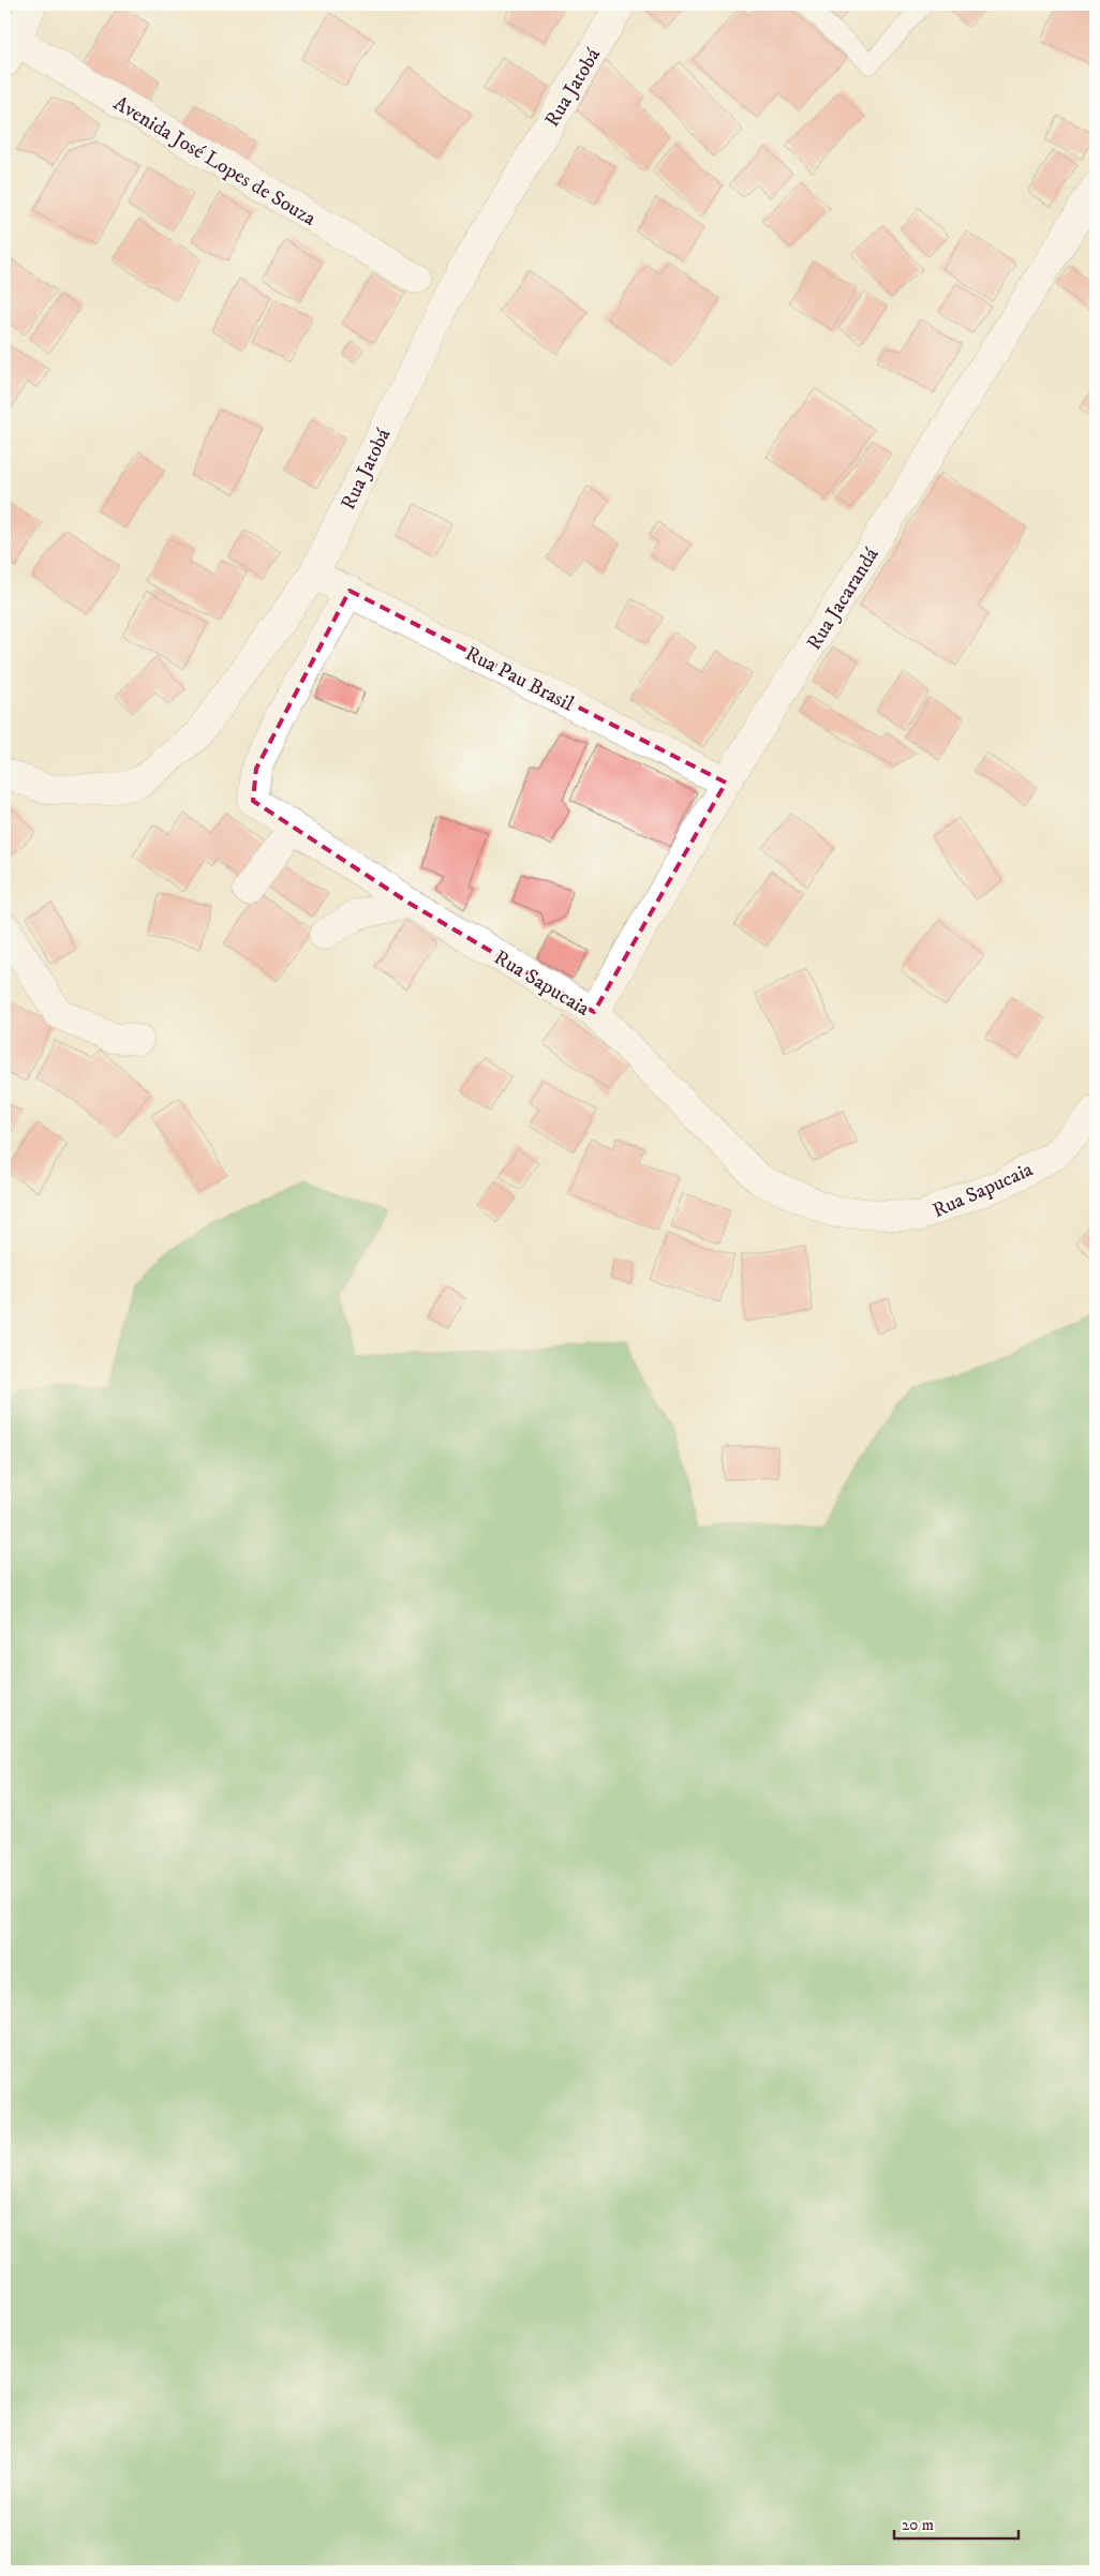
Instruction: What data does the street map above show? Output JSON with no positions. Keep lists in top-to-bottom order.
{
  "streets": {
    "street": [
      "Rua Jatobá",
      "Avenida José Lopes de Souza",
      "Rua Jacarandá",
      "Rua Pau Brasil",
      "Rua Sapucaia"
    ]
  },
  "crossings": [
    ["Rua Jatobá", "Rua Pau Brasil"],
    ["Rua Jacarandá", "Rua Pau Brasil"],
    ["Rua Jacarandá", "Rua Sapucaia"],
    ["Rua Pau Brasil", "Rua Sapucaia"]
  ],
  "scale_bar": "20 m"
}
